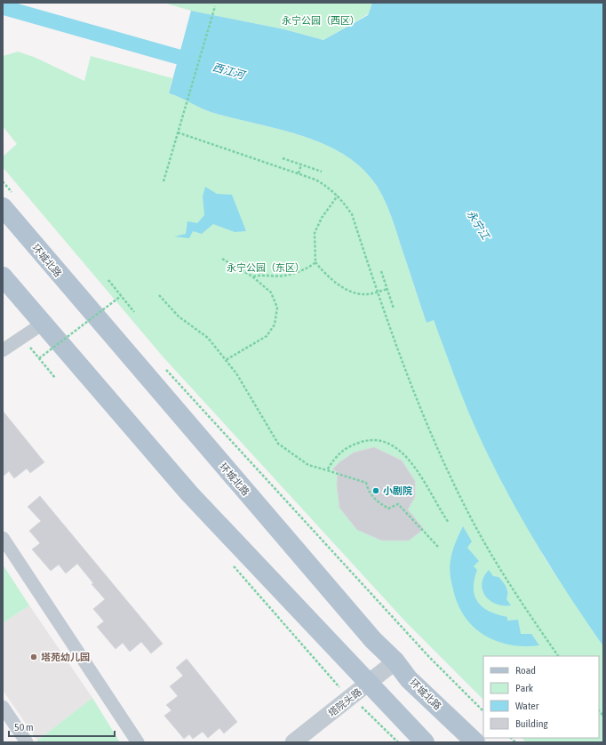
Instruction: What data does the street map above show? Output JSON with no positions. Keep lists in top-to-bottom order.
{
  "streets": {
    "main road": ["环城北路"],
    "street": ["塔院头路"]
  },
  "crossings": [
    ["环城北路", "塔院头路"]
  ],
  "water": ["西江河", "永宁江"],
  "parks": ["永宁公园（西区）", "永宁公园（东区）"],
  "places": ["小剧院", "塔苑幼儿园"],
  "legend": [
    "Road",
    "Park",
    "Water",
    "Building"
  ],
  "scale_bar": "50 m"
}
